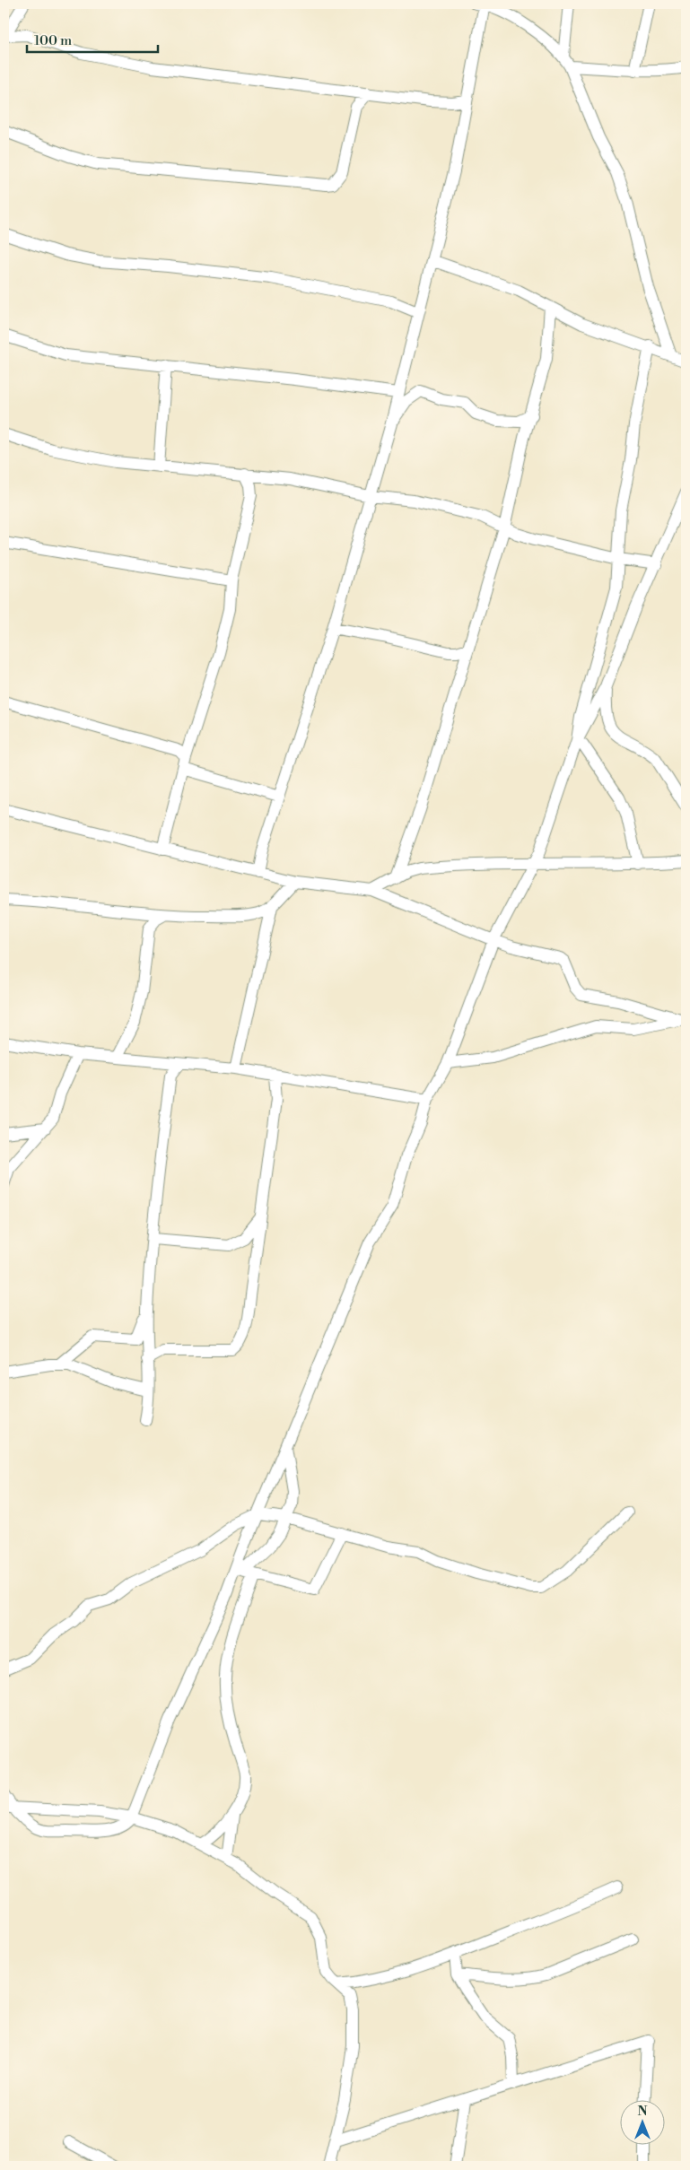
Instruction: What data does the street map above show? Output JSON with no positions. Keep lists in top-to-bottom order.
{
  "scale_bar": "100 m",
  "north": "top"
}
